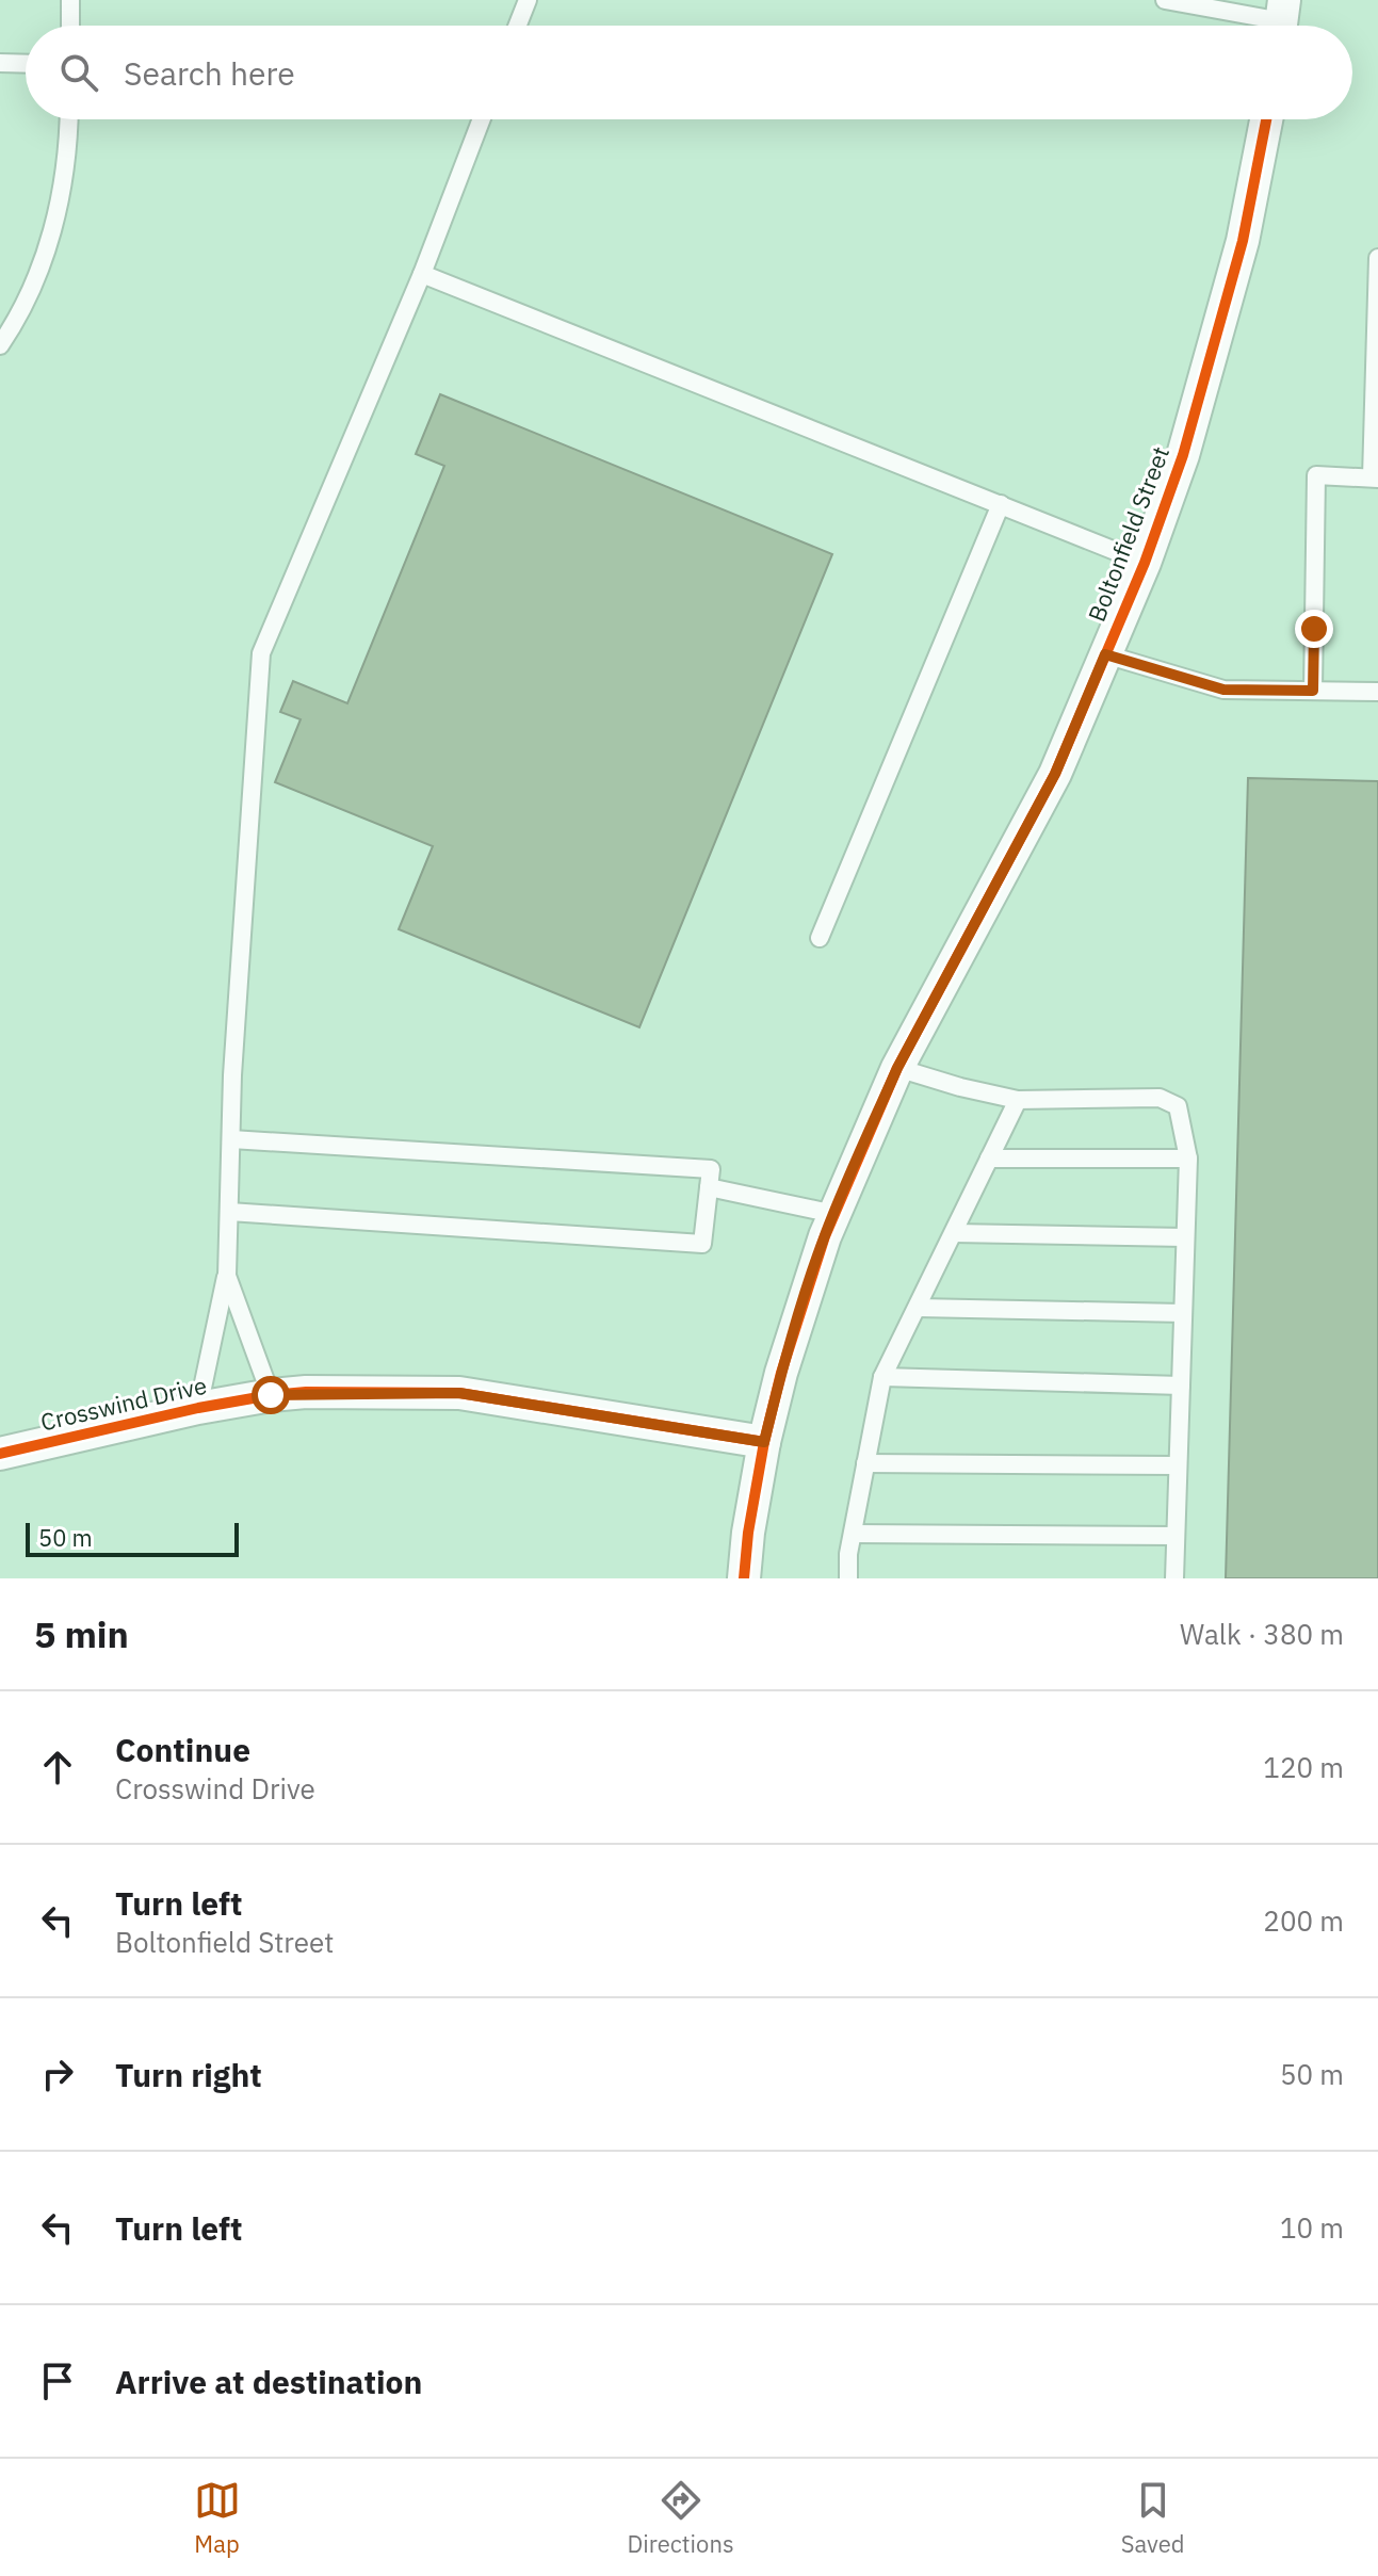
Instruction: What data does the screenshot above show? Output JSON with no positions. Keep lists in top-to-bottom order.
{
  "streets": {
    "street": ["Boltonfield Street", "Crosswind Drive"]
  },
  "crossings": [
    ["Boltonfield Street", "Crosswind Drive"]
  ],
  "scale_bar": "50 m",
  "page": {
    "search": "Search here",
    "scale": "50 m",
    "heading": ["5 min", "Walk · 380 m"],
    "list": [
      ["Continue", "Crosswind Drive", "120 m"],
      ["Turn left", "Boltonfield Street", "200 m"],
      ["Turn right", "50 m"],
      ["Turn left", "10 m"],
      "Arrive at destination"
    ],
    "nav": ["Map", "Directions", "Saved"]
  }
}
